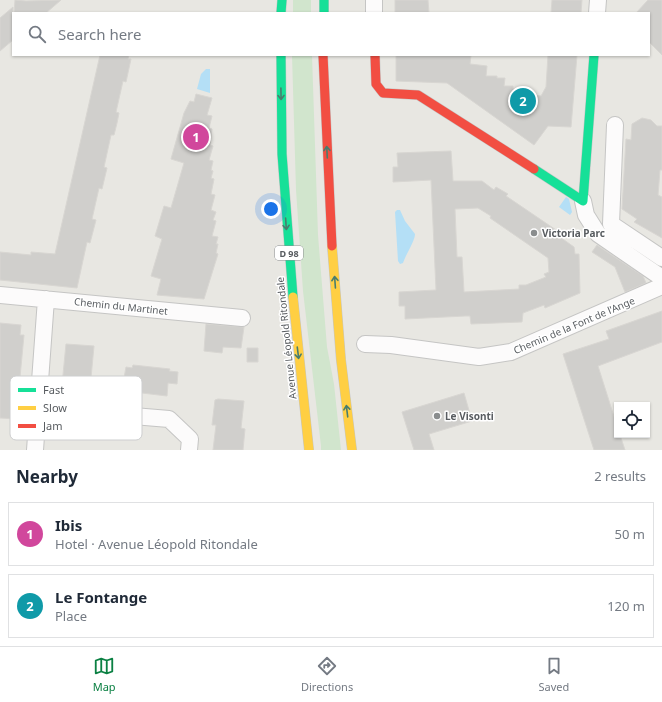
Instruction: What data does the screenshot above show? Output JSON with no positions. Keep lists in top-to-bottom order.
{
  "streets": {
    "main road": ["D 98", "Avenue Léopold Ritondale"],
    "street": ["Chemin du Martinet", "Chemin de la Font de l'Ange"]
  },
  "places": ["Victoria Parc", "Le Visonti"],
  "legend": ["Fast", "Slow", "Jam"],
  "page": {
    "search": "Search here",
    "pins": ["2", "1"],
    "heading": ["Nearby", "2 results"],
    "list": [
      {
        "mark": "1",
        "name": "Ibis",
        "note": "Hotel · Avenue Léopold Ritondale",
        "value": "50 m"
      },
      {
        "mark": "2",
        "name": "Le Fontange",
        "note": "Place",
        "value": "120 m"
      }
    ],
    "nav": ["Map", "Directions", "Saved"]
  }
}
